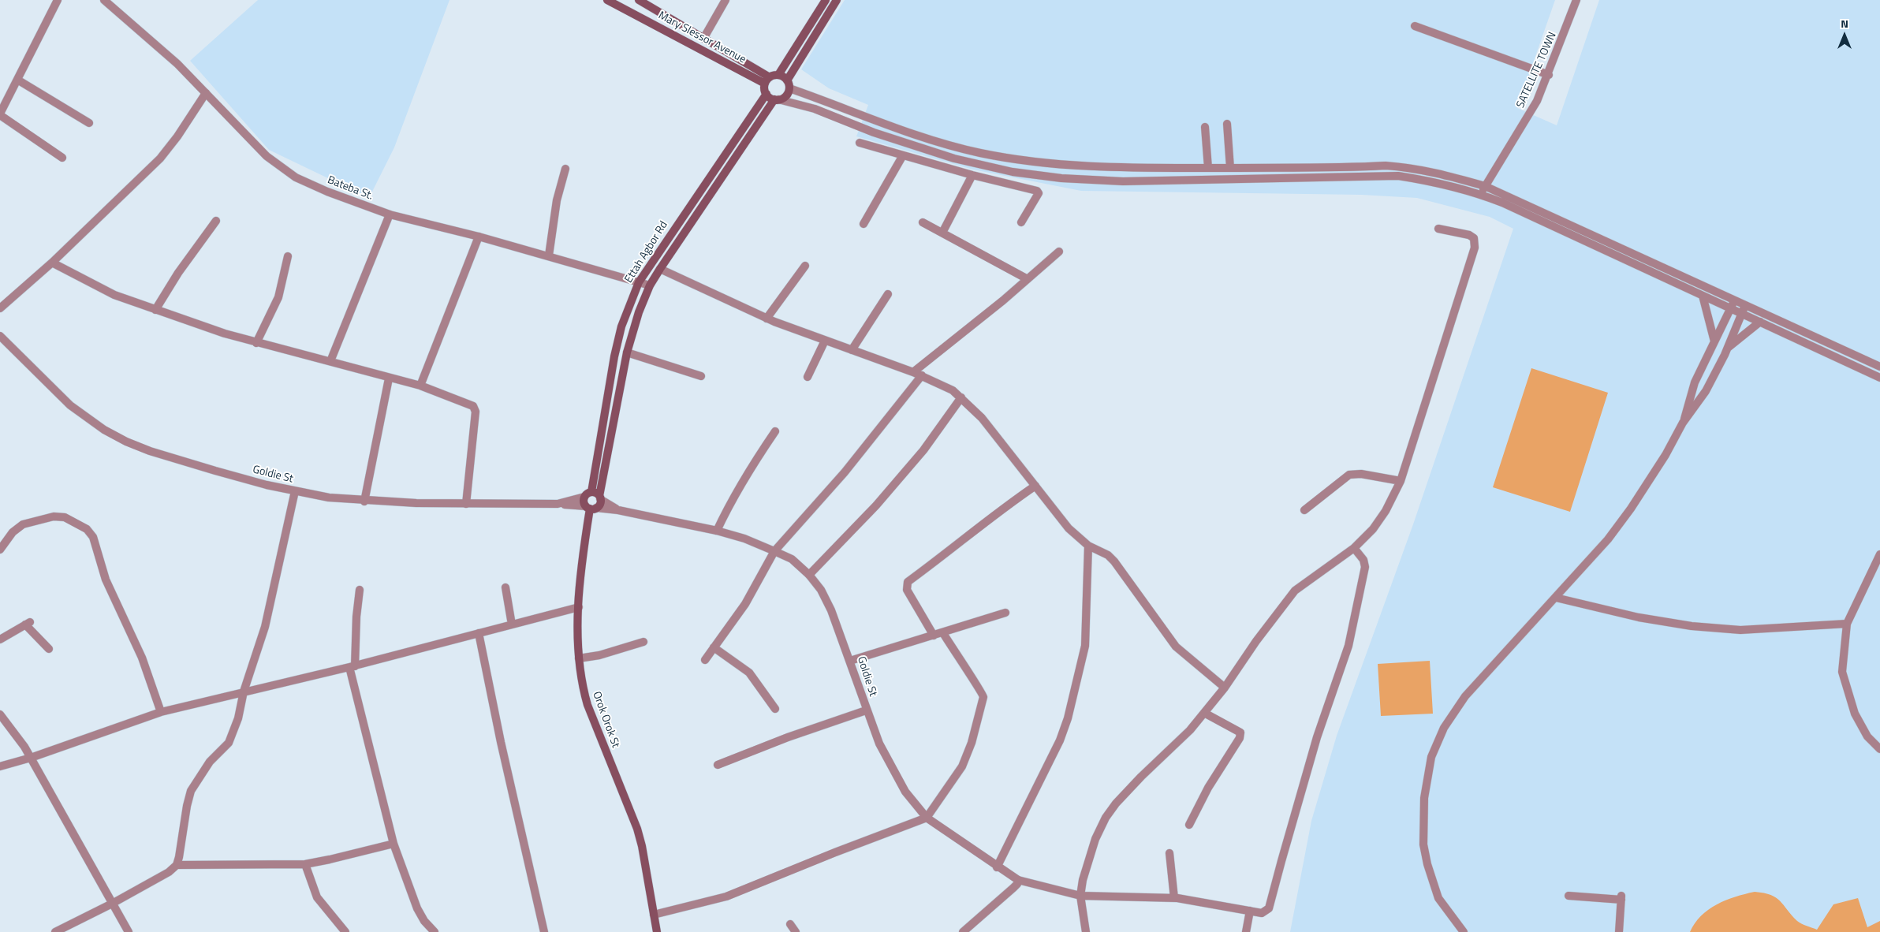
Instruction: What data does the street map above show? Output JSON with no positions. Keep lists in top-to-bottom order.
{
  "streets": {
    "main road": ["Mary Slessor Avenue", "Ettah Agbor Rd", "Orok Orok St"],
    "street": ["SATELLITE TOWN", "Bateba St.", "Goldie St"]
  },
  "crossings": [
    ["Mary Slessor Avenue", "Ettah Agbor Rd"],
    ["Bateba St.", "Ettah Agbor Rd"],
    ["Ettah Agbor Rd", "Goldie St"],
    ["Goldie St", "Orok Orok St"]
  ],
  "north": "top"
}
